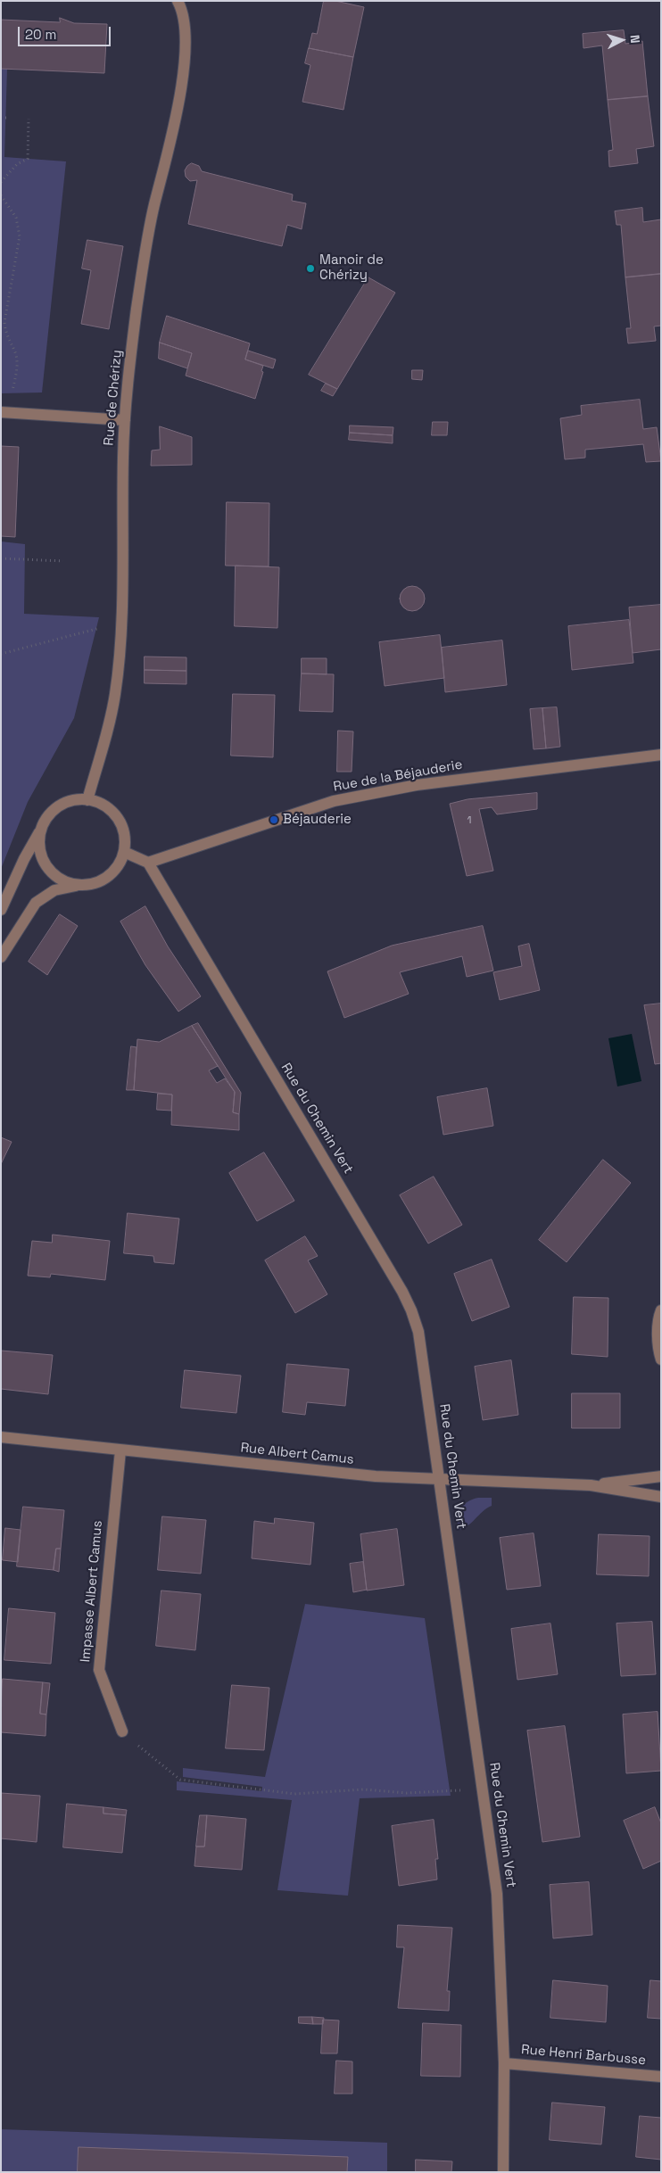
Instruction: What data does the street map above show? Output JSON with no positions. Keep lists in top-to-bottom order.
{
  "streets": {
    "street": [
      "Rue de Chérizy",
      "Rue de la Béjauderie",
      "Rue du Chemin Vert",
      "Rue Albert Camus",
      "Impasse Albert Camus",
      "Rue Henri Barbusse"
    ]
  },
  "crossings": [
    ["Rue de la Béjauderie", "Rue du Chemin Vert"],
    ["Rue du Chemin Vert", "Rue Albert Camus"],
    ["Rue du Chemin Vert", "Rue Henri Barbusse"],
    ["Rue Albert Camus", "Impasse Albert Camus"]
  ],
  "places": ["Manoir de Chérizy", "Béjauderie"],
  "house_numbers": ["1"],
  "scale_bar": "20 m",
  "north": "right"
}
